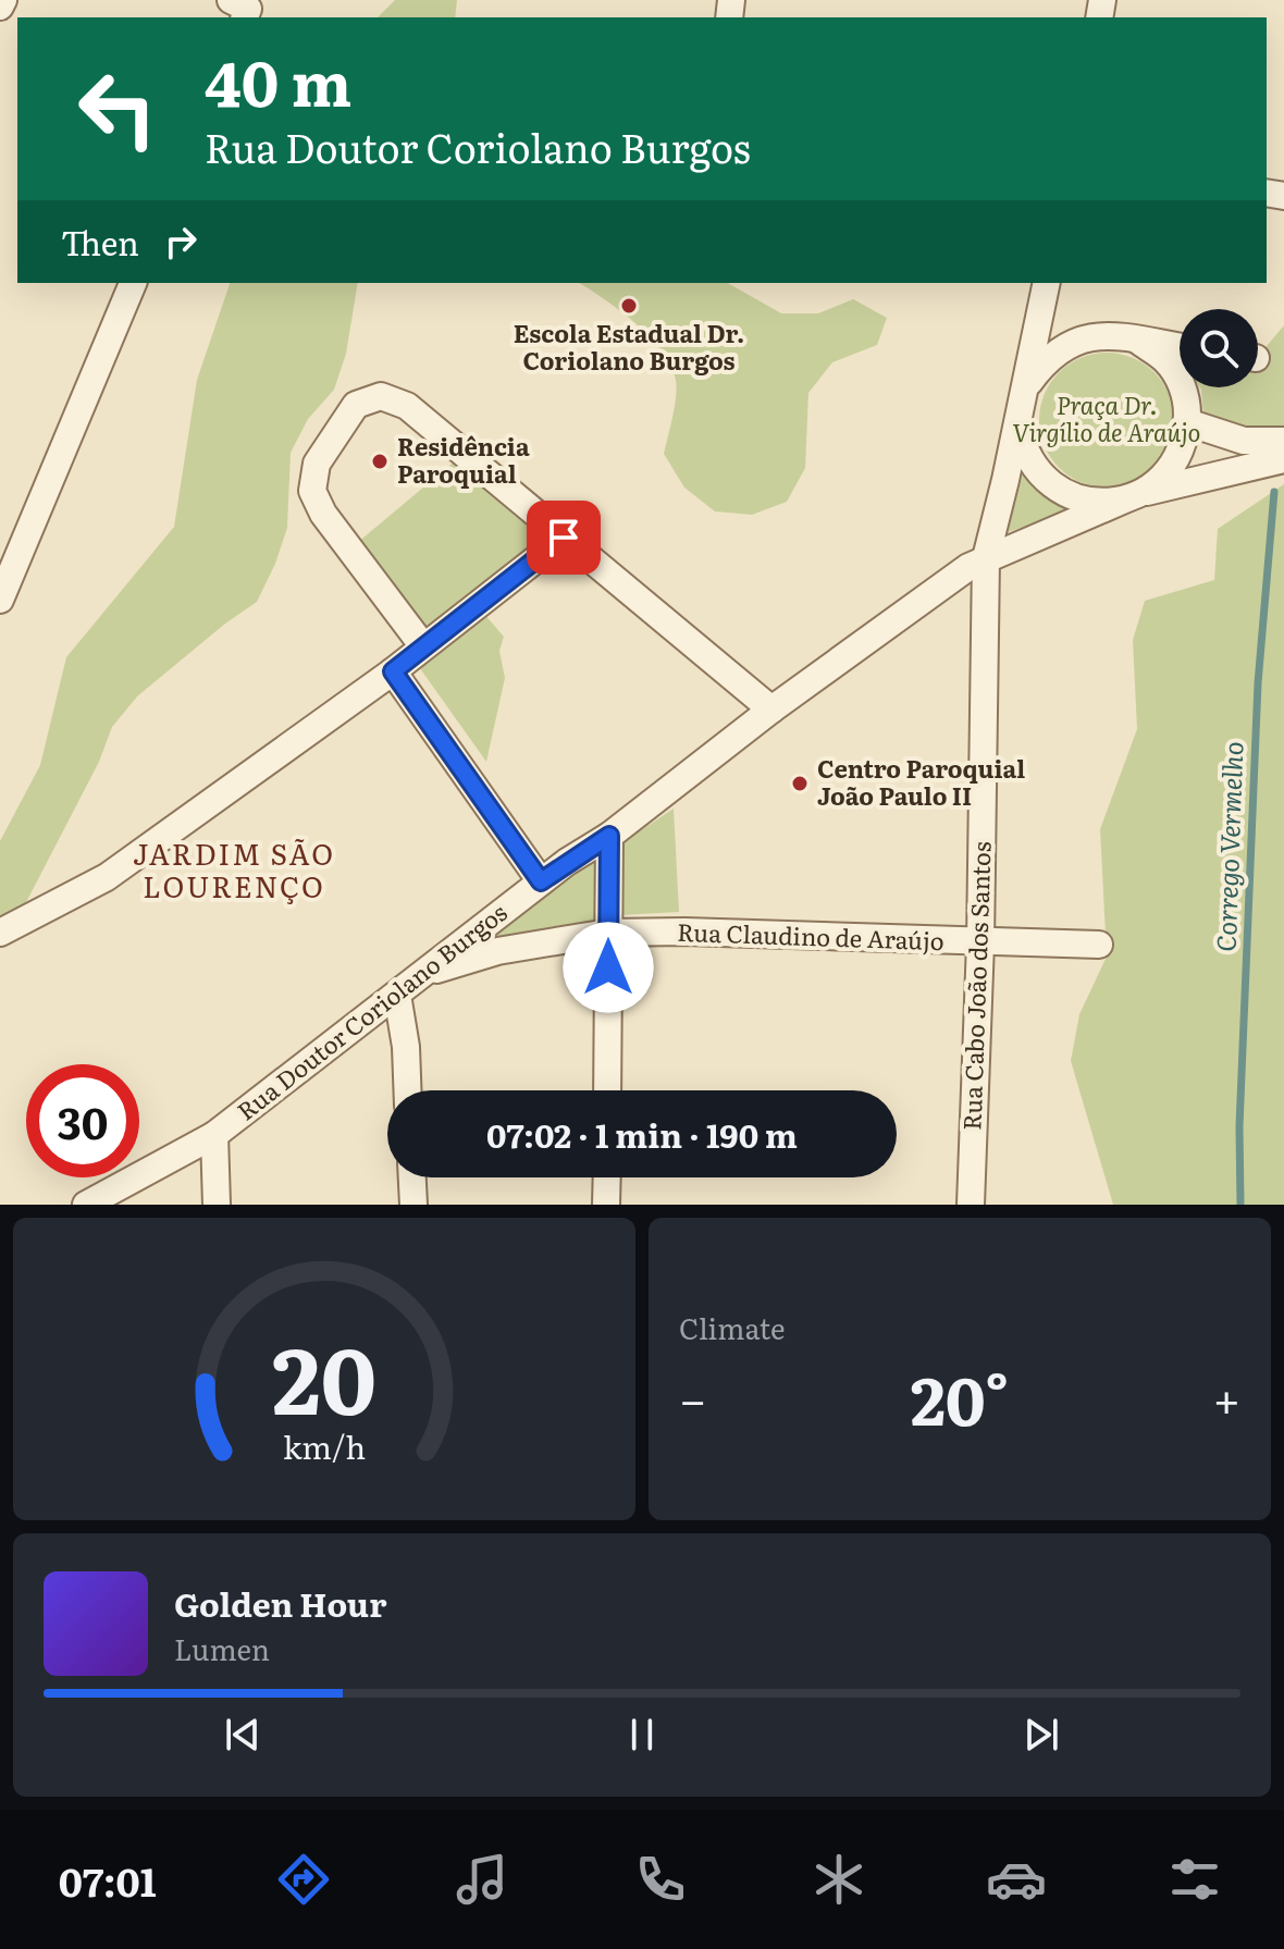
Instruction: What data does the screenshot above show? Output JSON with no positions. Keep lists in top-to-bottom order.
{
  "streets": {
    "street": ["Rua Claudino de Araújo", "Rua Cabo João dos Santos", "Rua Doutor Coriolano Burgos"]
  },
  "crossings": [
    ["Rua Claudino de Araújo", "Rua Cabo João dos Santos"],
    ["Rua Claudino de Araújo", "Rua Doutor Coriolano Burgos"],
    ["Rua Cabo João dos Santos", "Rua Doutor Coriolano Burgos"]
  ],
  "districts": ["JARDIM SÃO LOURENÇO"],
  "water": ["Corrego Vermelho"],
  "parks": ["Praça Dr. Virgílio de Araújo"],
  "places": ["Escola Estadual Dr. Coriolano Burgos", "Residência Paroquial", "Centro Paroquial João Paulo II"],
  "page": {
    "turn": ["40 m", "Rua Doutor Coriolano Burgos"],
    "then": "Then",
    "limit": "30",
    "trip": "07:02 · 1 min · 190 m",
    "tile": "Climate",
    "heat": ["−", "20°", "+"],
    "song": ["Golden Hour", "Lumen"],
    "tabs": "07:01",
    "gauge": ["20", "km/h"]
  }
}
